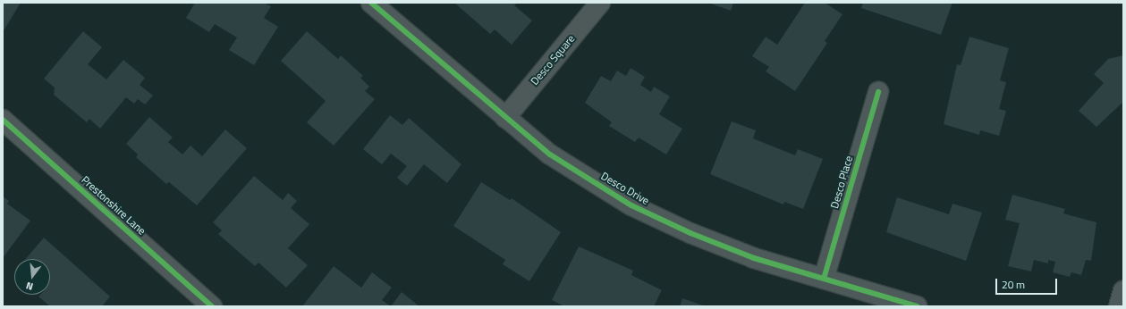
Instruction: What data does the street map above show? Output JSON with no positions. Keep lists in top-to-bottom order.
{
  "streets": {
    "street": [
      "Desco Square",
      "Desco Place",
      "Desco Drive",
      "Prestonshire Lane"
    ]
  },
  "crossings": [
    ["Desco Square", "Desco Drive"],
    ["Desco Place", "Desco Drive"]
  ],
  "scale_bar": "20 m",
  "north": "bottom"
}
